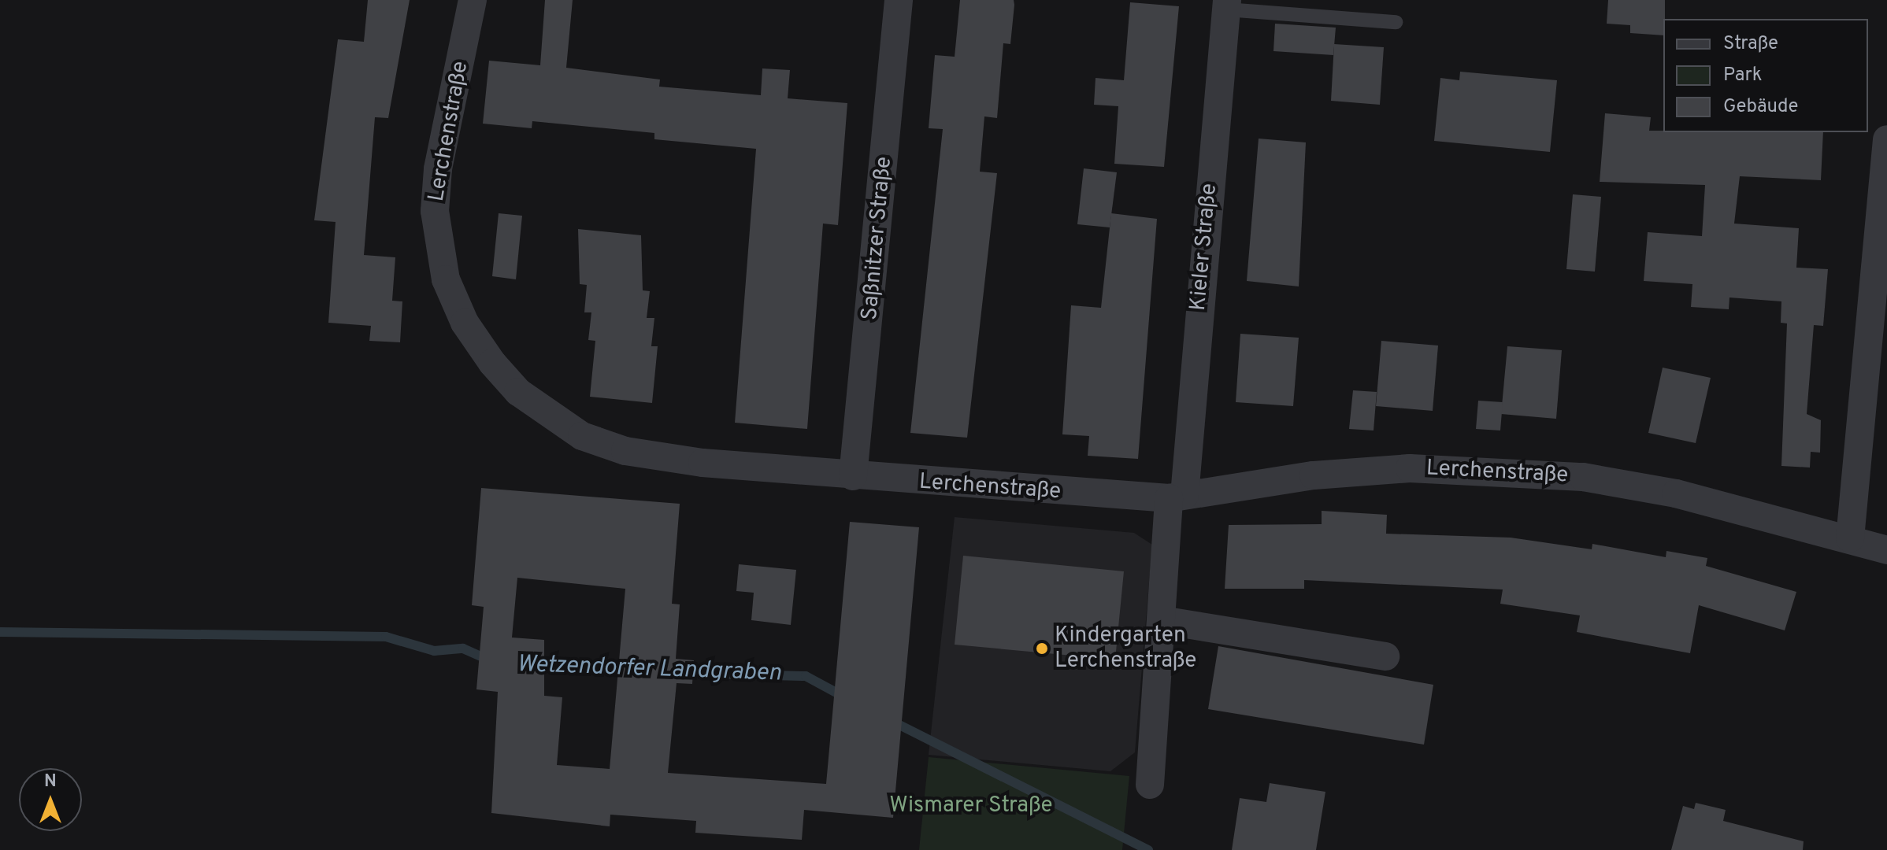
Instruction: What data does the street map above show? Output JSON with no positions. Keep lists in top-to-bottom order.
{
  "streets": {
    "street": ["Lerchenstraße", "Saßnitzer Straße", "Kieler Straße"]
  },
  "crossings": [
    ["Lerchenstraße", "Saßnitzer Straße"],
    ["Lerchenstraße", "Kieler Straße"]
  ],
  "water": ["Wetzendorfer Landgraben"],
  "parks": ["Wismarer Straße"],
  "places": ["Kindergarten Lerchenstraße"],
  "legend": ["Straße", "Park", "Gebäude"],
  "north": "top"
}
